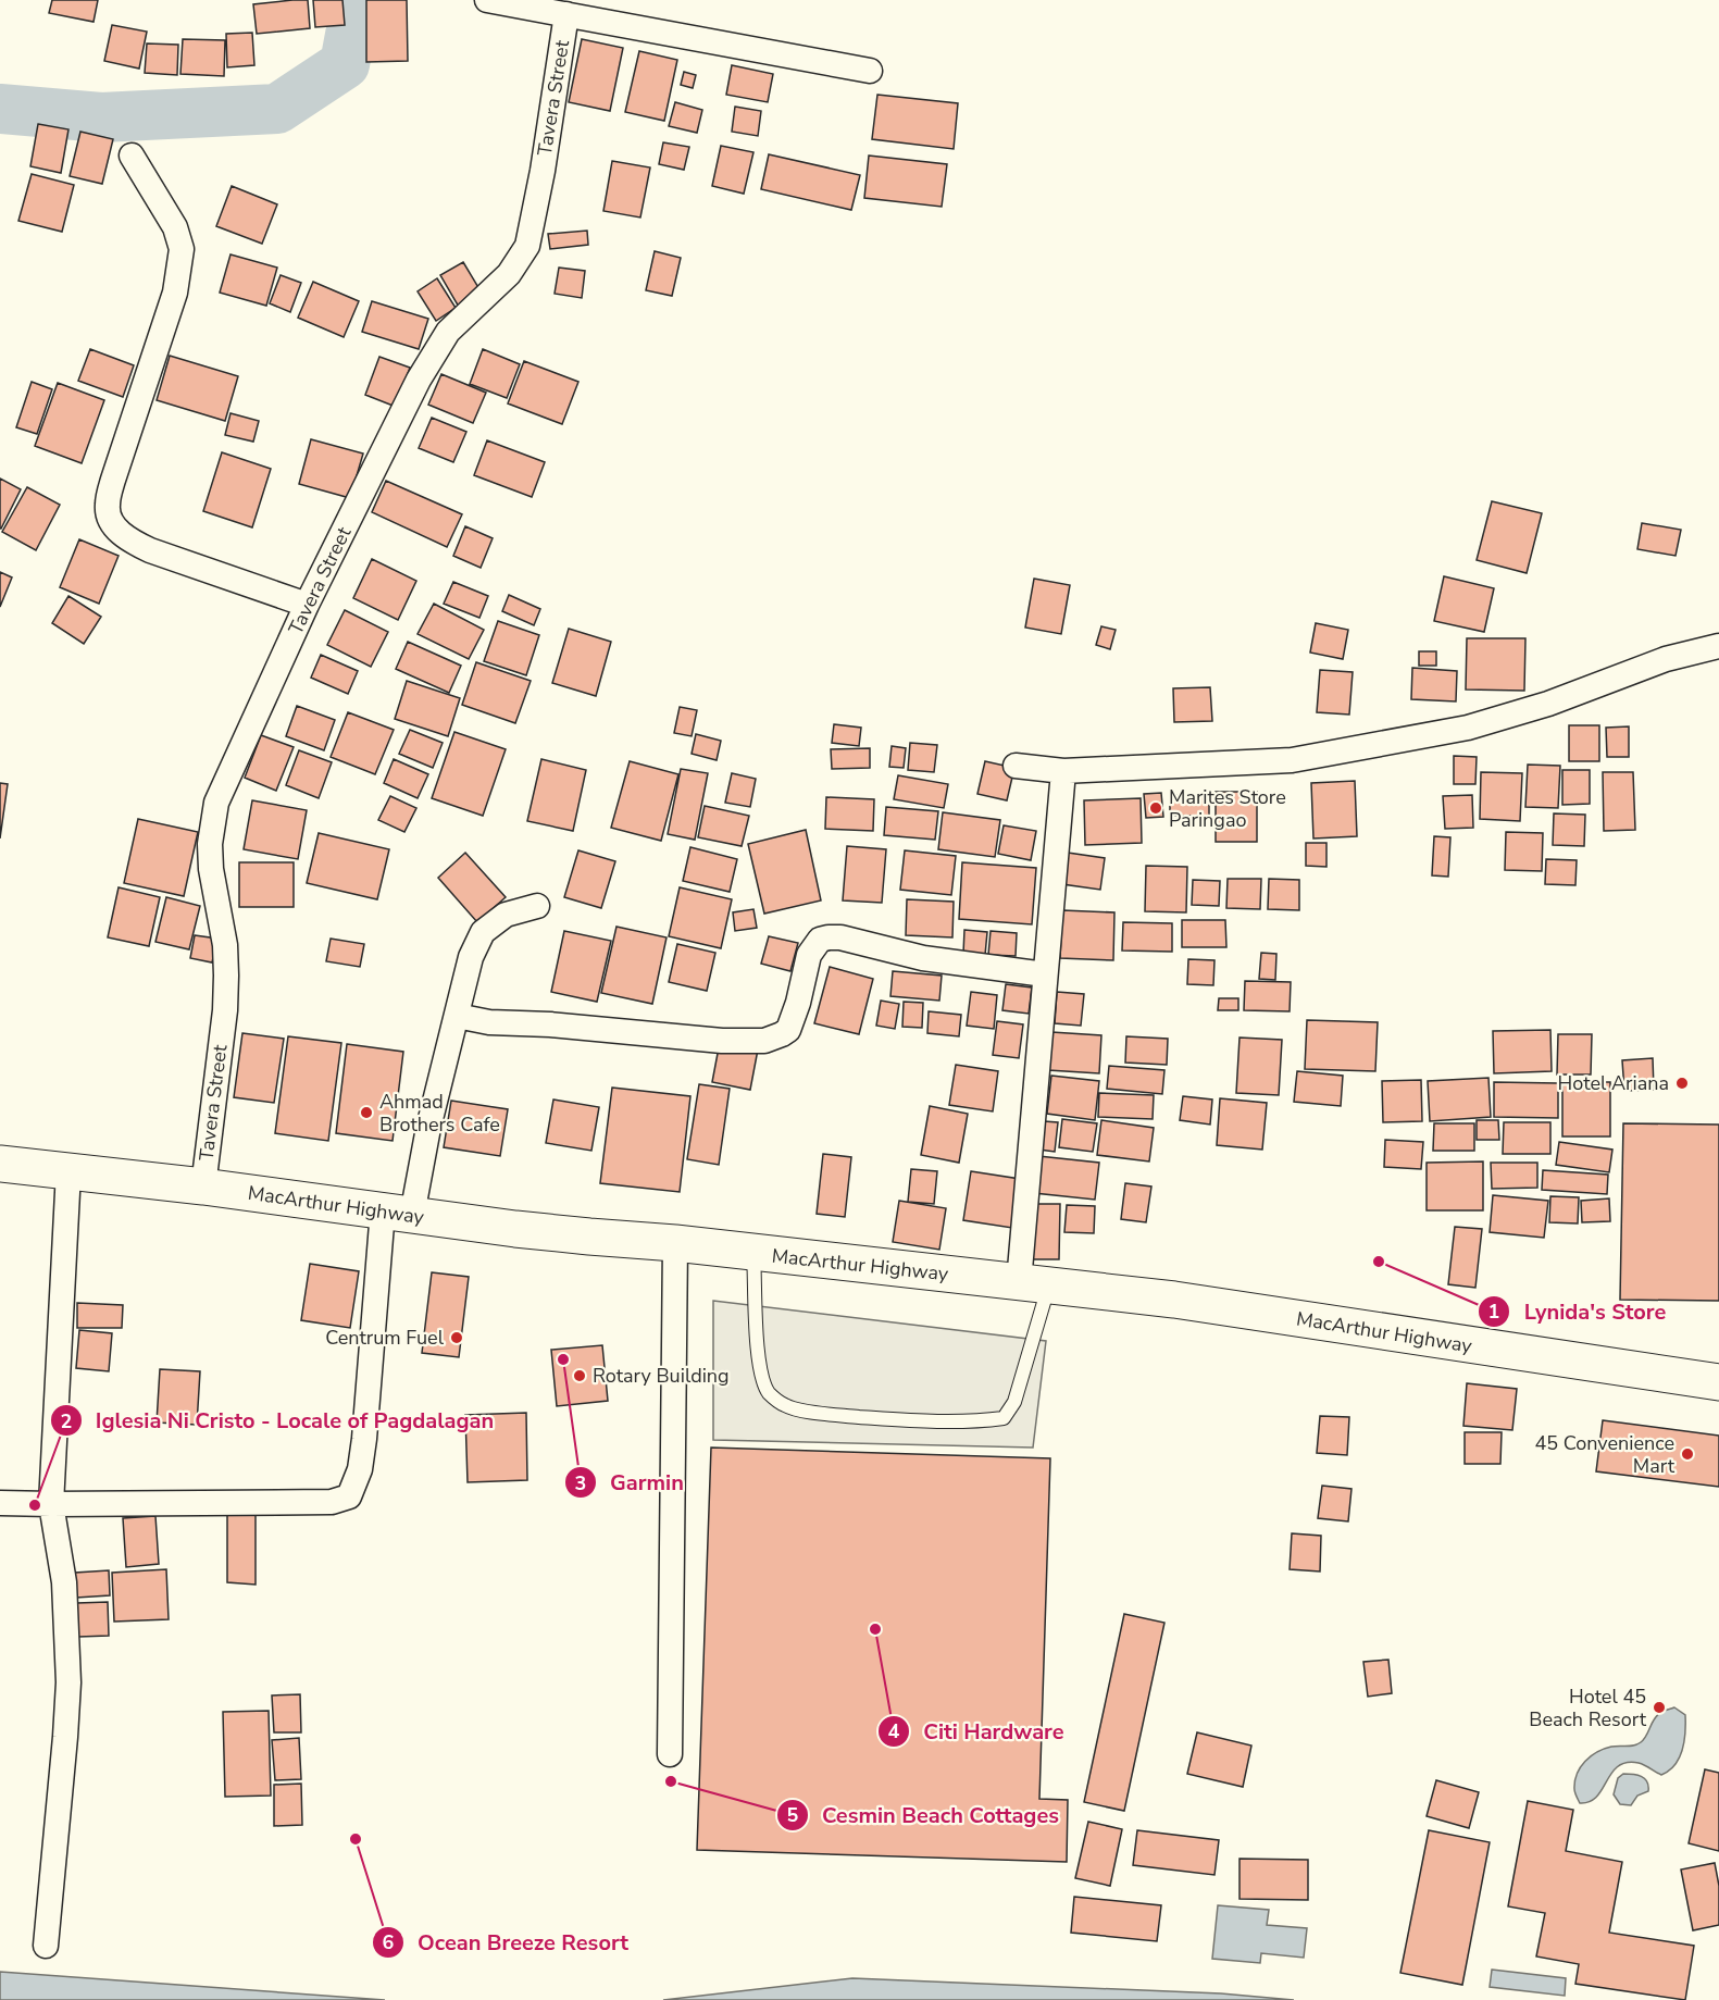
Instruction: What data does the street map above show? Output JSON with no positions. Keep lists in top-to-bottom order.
{
  "streets": {
    "highway": ["MacArthur Highway"],
    "street": ["Tavera Street"]
  },
  "crossings": [
    ["Tavera Street", "MacArthur Highway"]
  ],
  "places": [
    "Marites Store Paringao",
    "Hotel Ariana",
    "Ahmad Brothers Cafe",
    "Lynida's Store",
    "Centrum Fuel",
    "Garmin",
    "Rotary Building",
    "45 Convenience Mart",
    "Iglesia Ni Cristo - Locale of Pagdalagan",
    "Citi Hardware",
    "Hotel 45 Beach Resort",
    "Cesmin Beach Cottages",
    "Ocean Breeze Resort"
  ]
}
